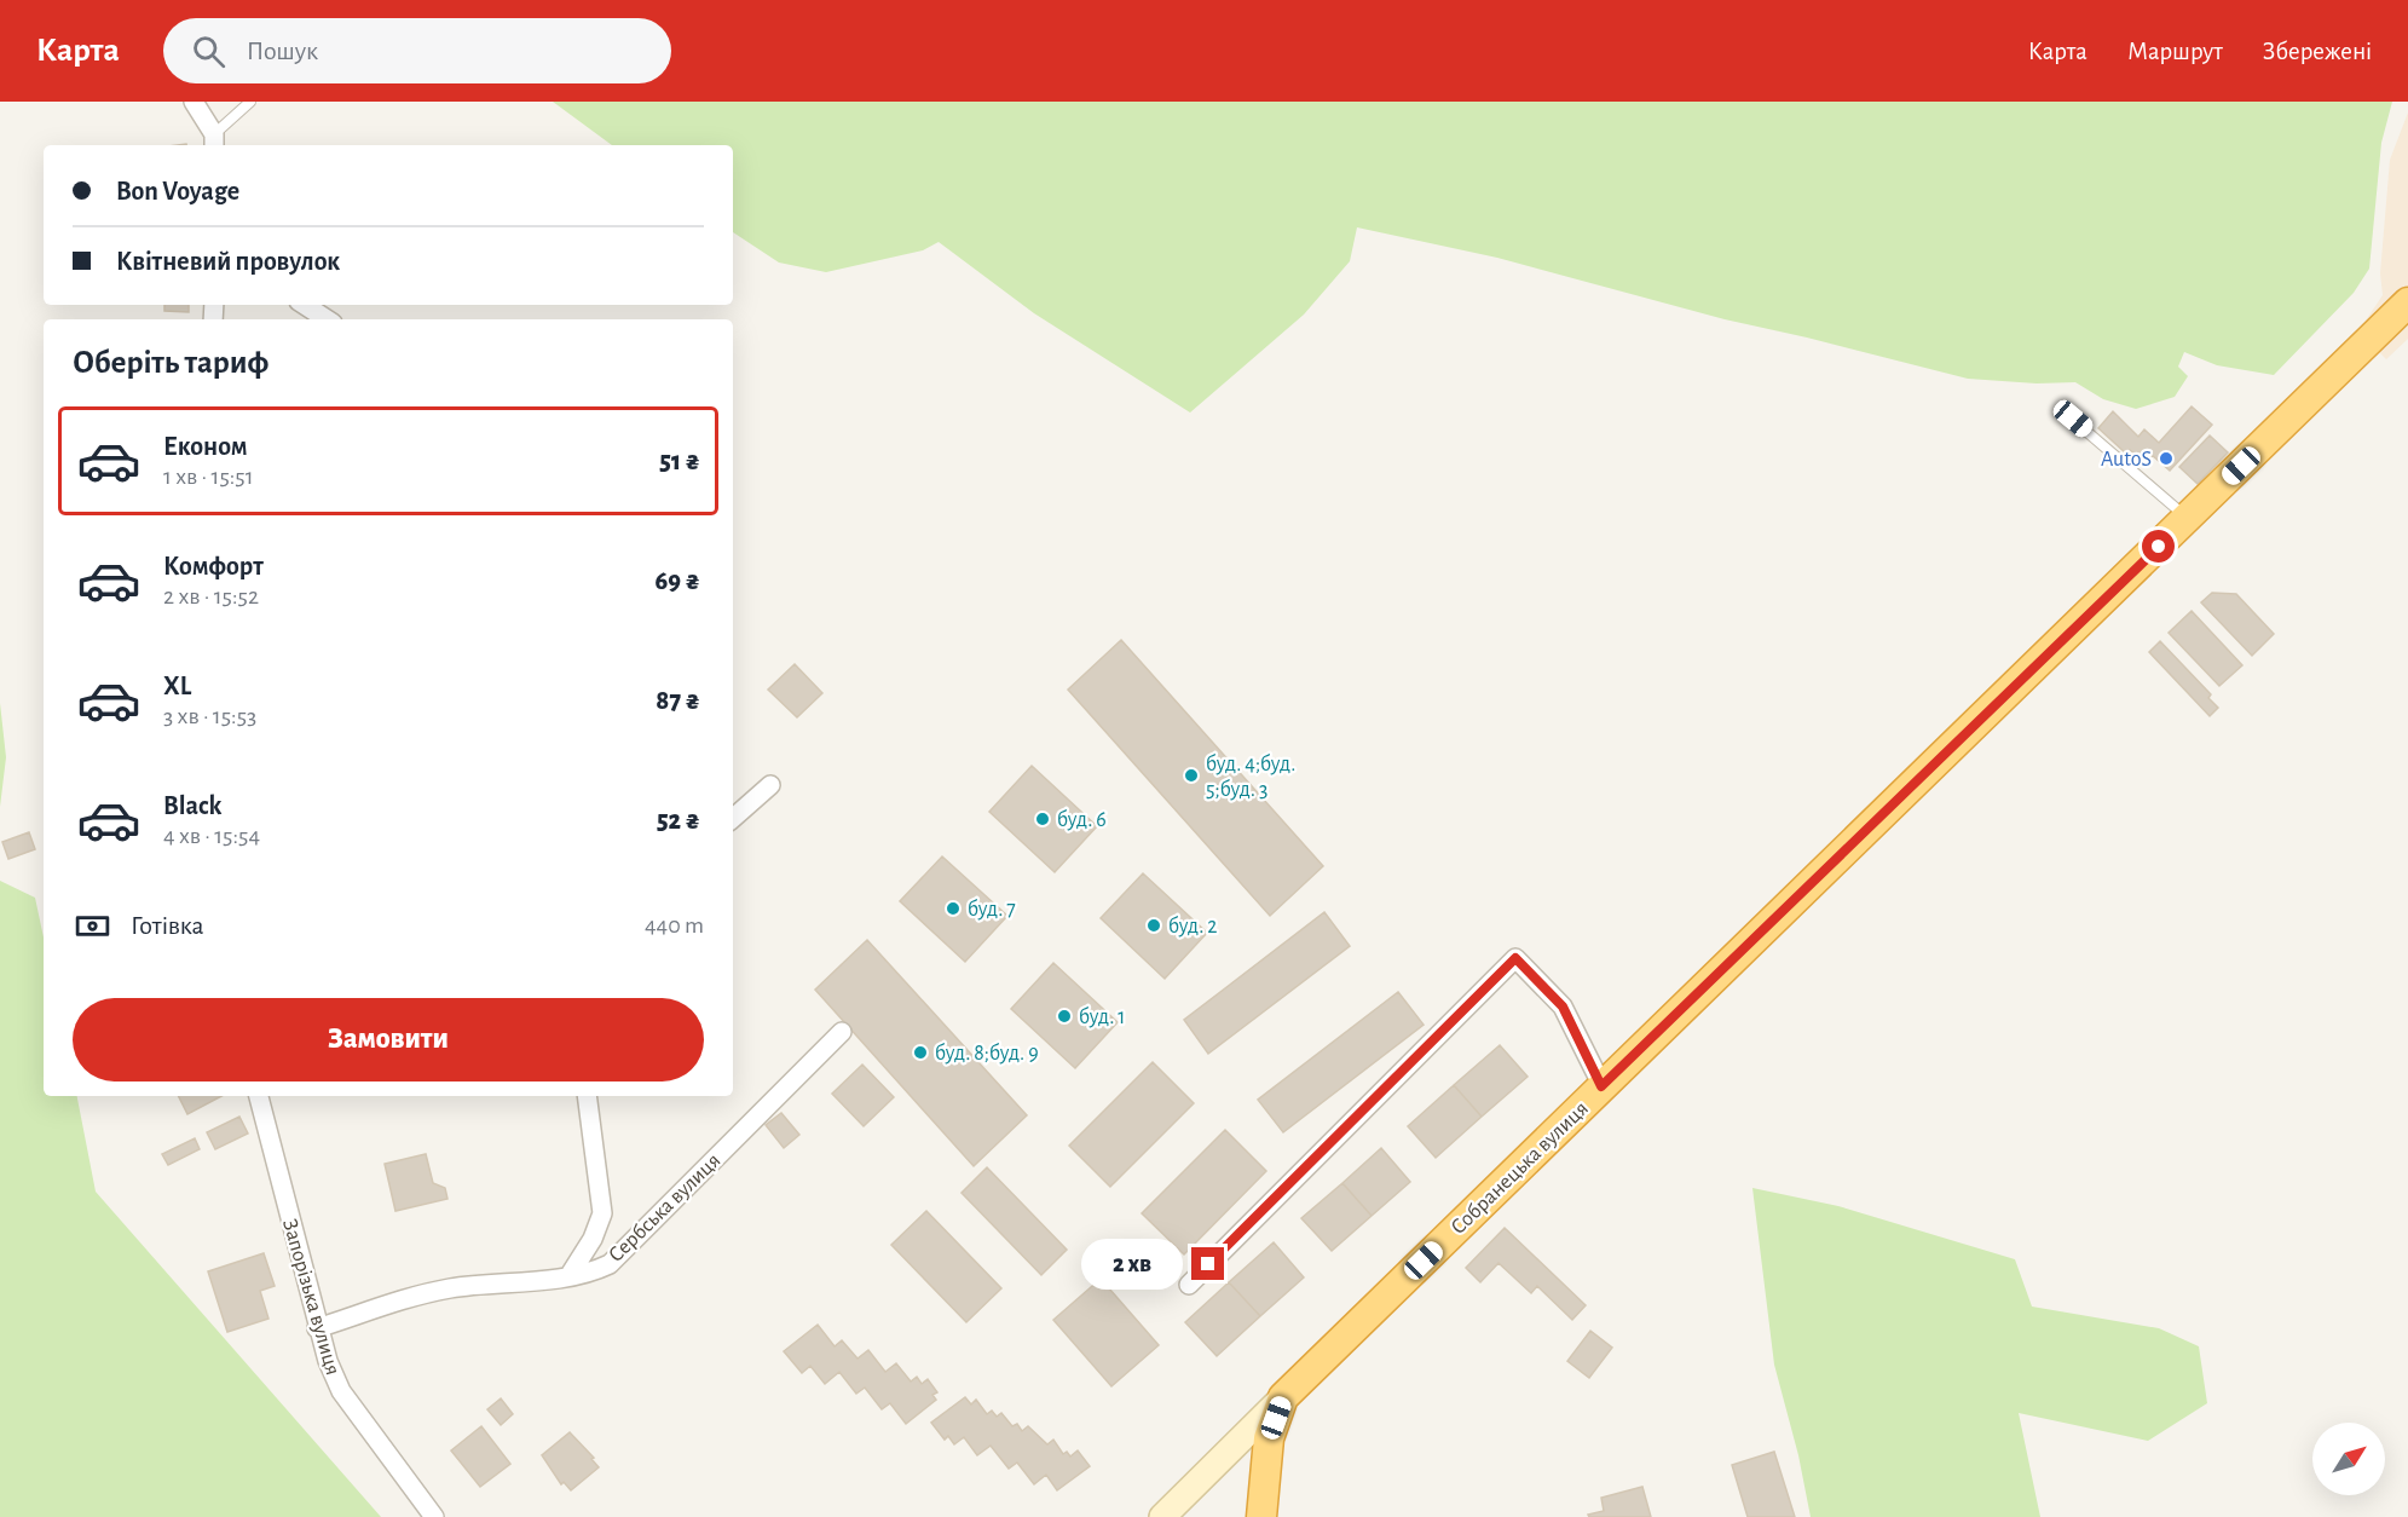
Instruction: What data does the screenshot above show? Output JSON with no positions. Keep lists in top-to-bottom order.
{
  "streets": {
    "highway": ["Собранецька вулиця"],
    "street": ["Сербська вулиця", "Запорізька вулиця"]
  },
  "crossings": [
    ["Сербська вулиця", "Запорізька вулиця"]
  ],
  "places": [
    "AutoS",
    "буд. 4;буд. 5;буд. 3",
    "буд. 6",
    "буд. 7",
    "буд. 2",
    "буд. 1",
    "буд. 8;буд. 9"
  ],
  "north": "top right",
  "page": {
    "header": "Карта",
    "search": "Пошук",
    "nav": ["Карта", "Маршрут", "Збережені"],
    "banner": ["Bon Voyage", "Квітневий провулок"],
    "heading": "Оберіть тариф",
    "list": [
      {
        "name": "Економ",
        "note": "1 хв · 15:51",
        "value": "51 ₴"
      },
      {
        "name": "Комфорт",
        "note": "2 хв · 15:52",
        "value": "69 ₴"
      },
      {
        "name": "XL",
        "note": "3 хв · 15:53",
        "value": "87 ₴"
      },
      {
        "name": "Black",
        "note": "4 хв · 15:54",
        "value": "52 ₴"
      }
    ],
    "pay": ["Готівка", "440 m"],
    "buttons": "Замовити",
    "bubble": "2 хв"
  }
}
